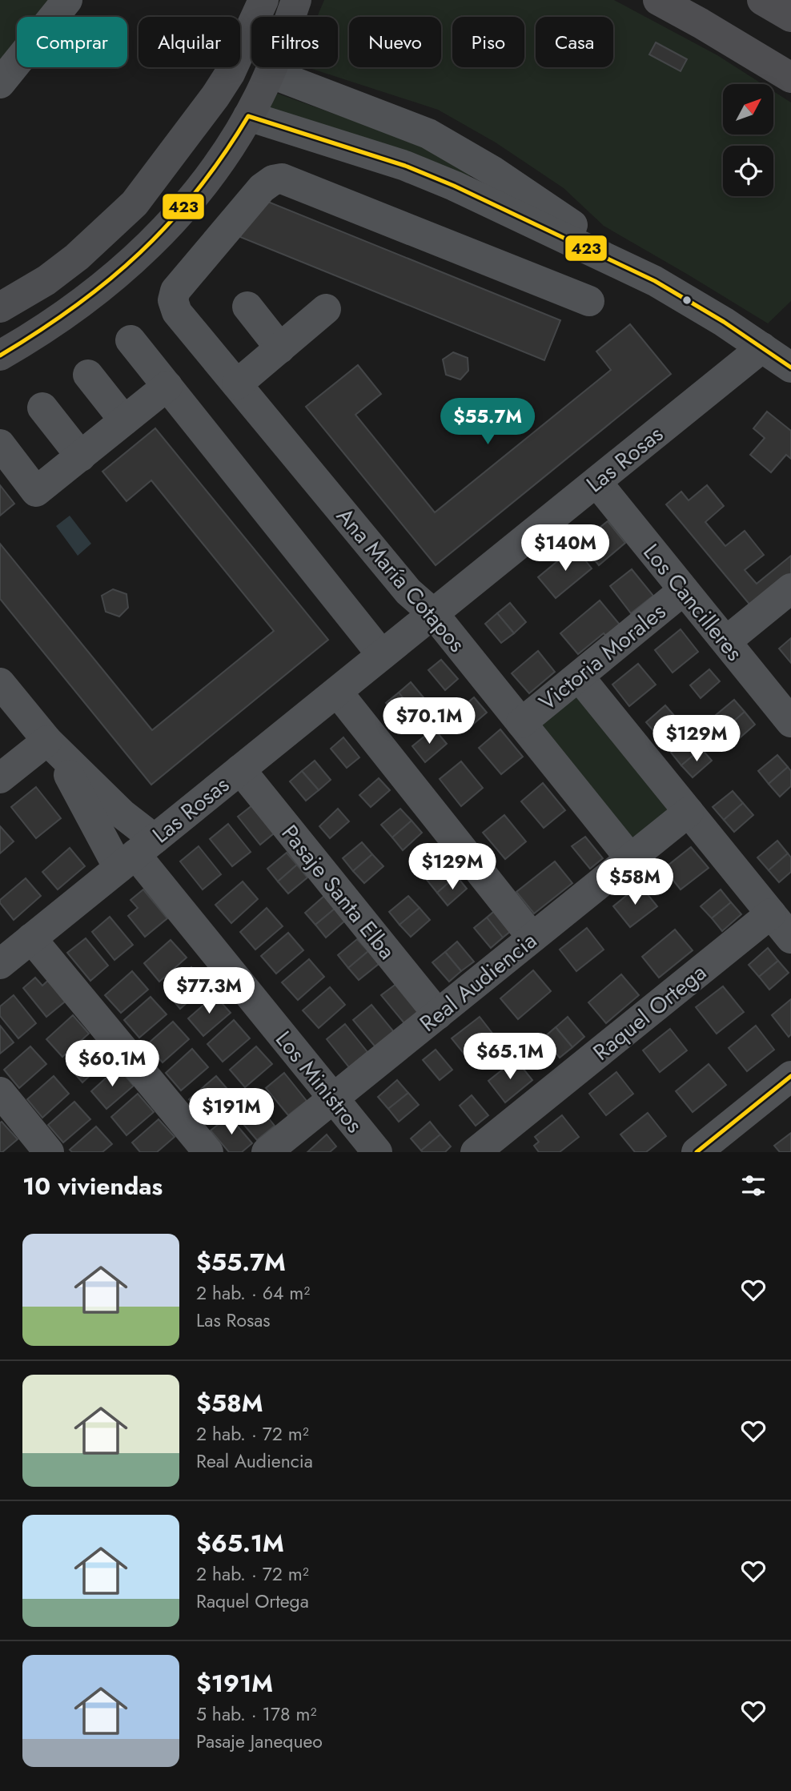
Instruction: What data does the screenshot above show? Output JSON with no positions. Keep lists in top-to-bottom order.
{
  "streets": {
    "street": [
      "Las Rosas",
      "Ana María Cotapos",
      "Los Cancilleres",
      "Victoria Morales",
      "Pasaje Santa Elba",
      "Real Audiencia",
      "Raquel Ortega",
      "Los Ministros"
    ]
  },
  "crossings": [
    ["Las Rosas", "Ana María Cotapos"],
    ["Las Rosas", "Los Cancilleres"],
    ["Las Rosas", "Pasaje Santa Elba"],
    ["Las Rosas", "Los Ministros"],
    ["Ana María Cotapos", "Victoria Morales"],
    ["Ana María Cotapos", "Real Audiencia"],
    ["Los Cancilleres", "Victoria Morales"],
    ["Pasaje Santa Elba", "Real Audiencia"],
    ["Real Audiencia", "Los Ministros"]
  ],
  "lines": ["transit line 423"],
  "north": "top right",
  "page": {
    "chip": [
      "Comprar",
      "Alquilar",
      "Filtros",
      "Nuevo",
      "Piso",
      "Casa"
    ],
    "price": [
      "$55.7M",
      "$140M",
      "$70.1M",
      "$129M",
      "$129M",
      "$58M",
      "$77.3M",
      "$65.1M",
      "$60.1M",
      "$191M"
    ],
    "heading": "10 viviendas",
    "list": [
      {
        "name": "$55.7M",
        "note": "2 hab. · 64 m² · Las Rosas"
      },
      {
        "name": "$58M",
        "note": "2 hab. · 72 m² · Real Audiencia"
      },
      {
        "name": "$65.1M",
        "note": "2 hab. · 72 m² · Raquel Ortega"
      },
      {
        "name": "$191M",
        "note": "5 hab. · 178 m² · Pasaje Janequeo"
      }
    ]
  }
}
